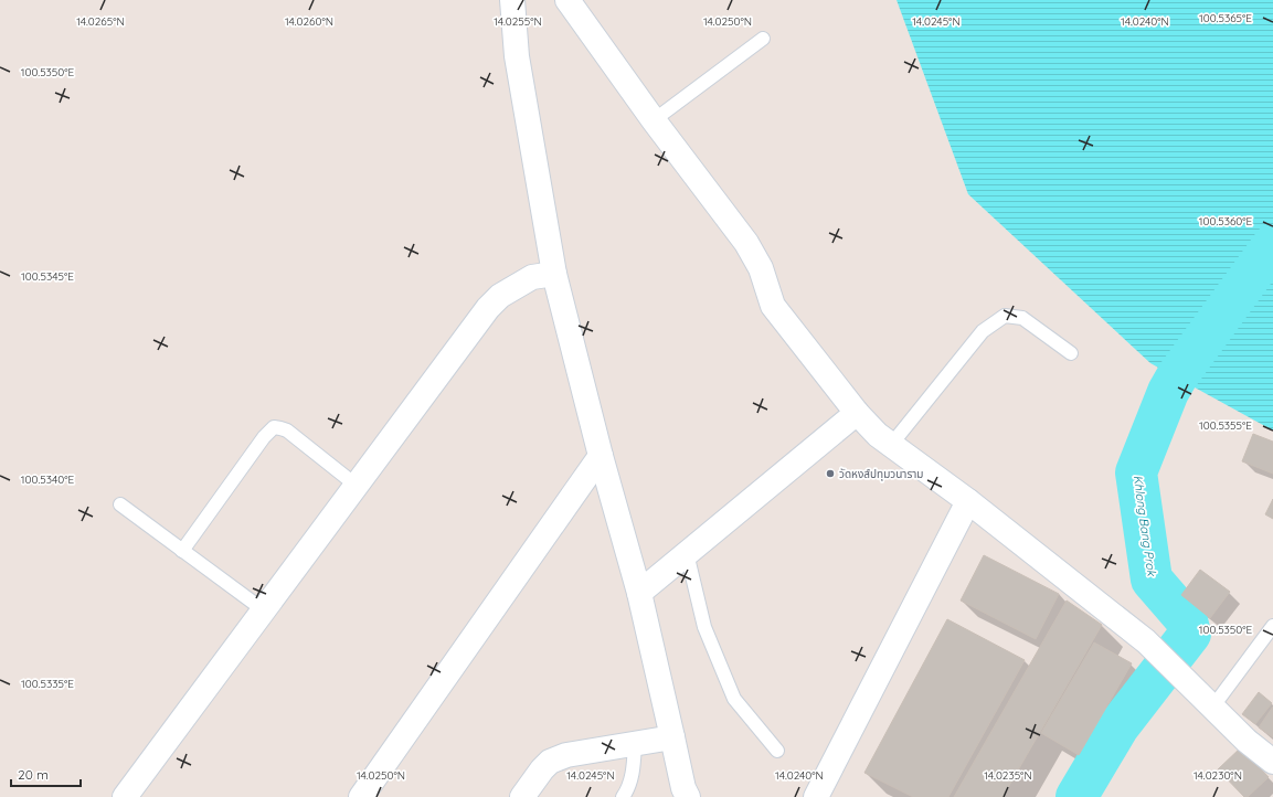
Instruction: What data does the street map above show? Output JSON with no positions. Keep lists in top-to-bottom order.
{
  "water": ["Khlong Bang Prok"],
  "places": ["วัดหงส์ปทุมวนาราม"],
  "scale_bar": "20 m",
  "coordinates": [
    "100.5365°E",
    "14.0265°N",
    "14.0260°N",
    "14.0255°N",
    "14.0250°N",
    "14.0245°N",
    "14.0240°N",
    "100.5350°E",
    "100.5360°E",
    "100.5345°E",
    "100.5355°E",
    "100.5340°E",
    "100.5335°E",
    "14.0235°N",
    "14.0230°N"
  ]
}
